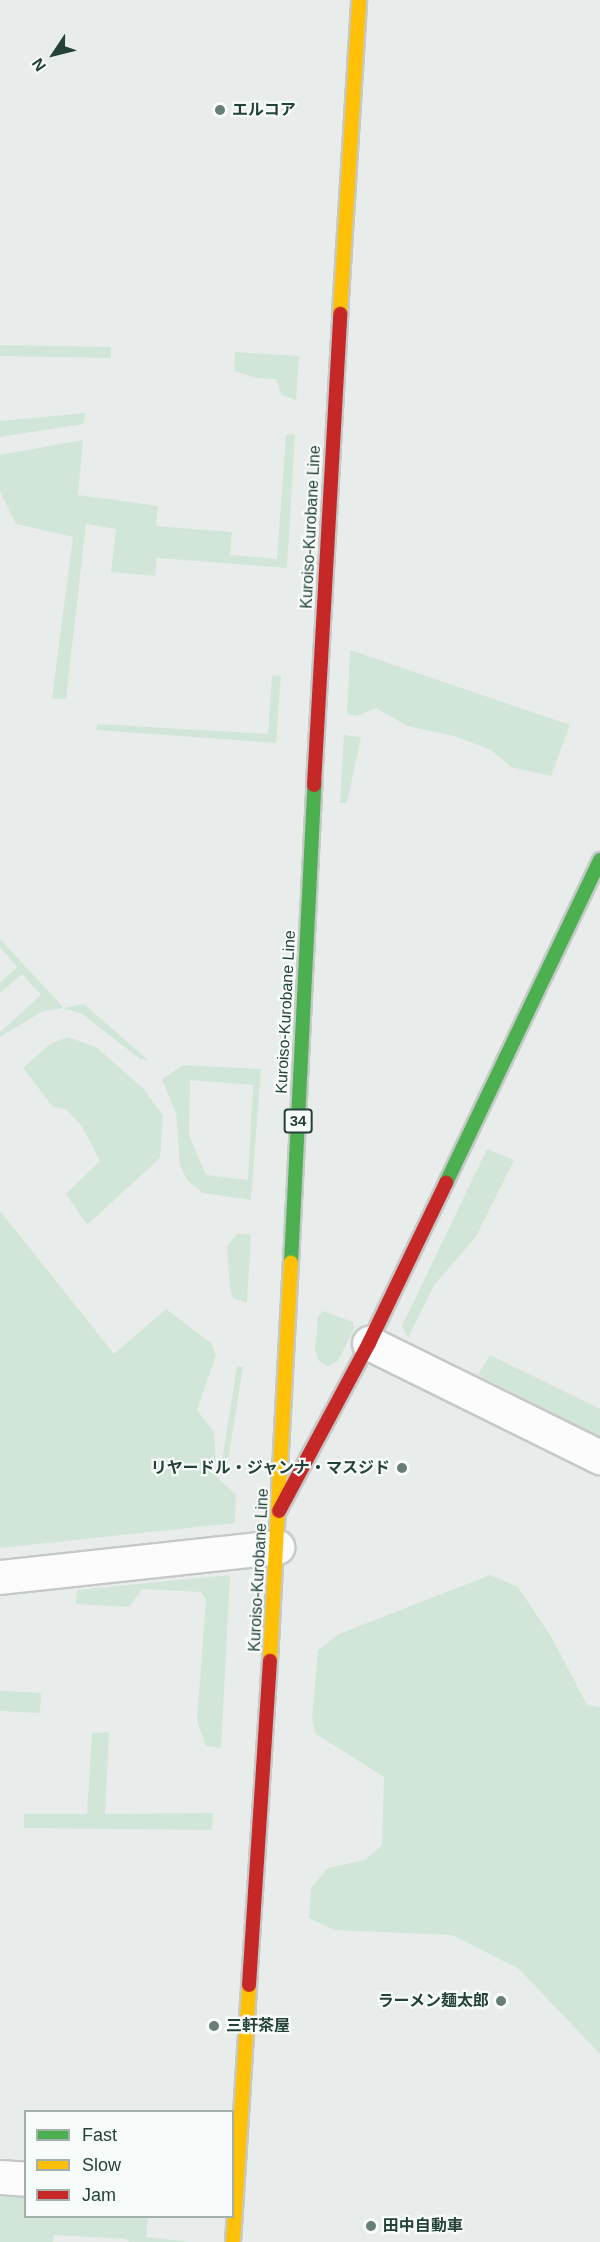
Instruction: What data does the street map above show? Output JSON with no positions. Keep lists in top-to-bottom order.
{
  "streets": {
    "main road": ["Kuroiso-Kurobane Line", "34"]
  },
  "places": [
    "エルコア",
    "リヤードル・ジャンナ・マスジド",
    "ラーメン麺太郎",
    "三軒茶屋",
    "田中自動車"
  ],
  "legend": ["Fast", "Slow", "Jam"],
  "north": "bottom left"
}
